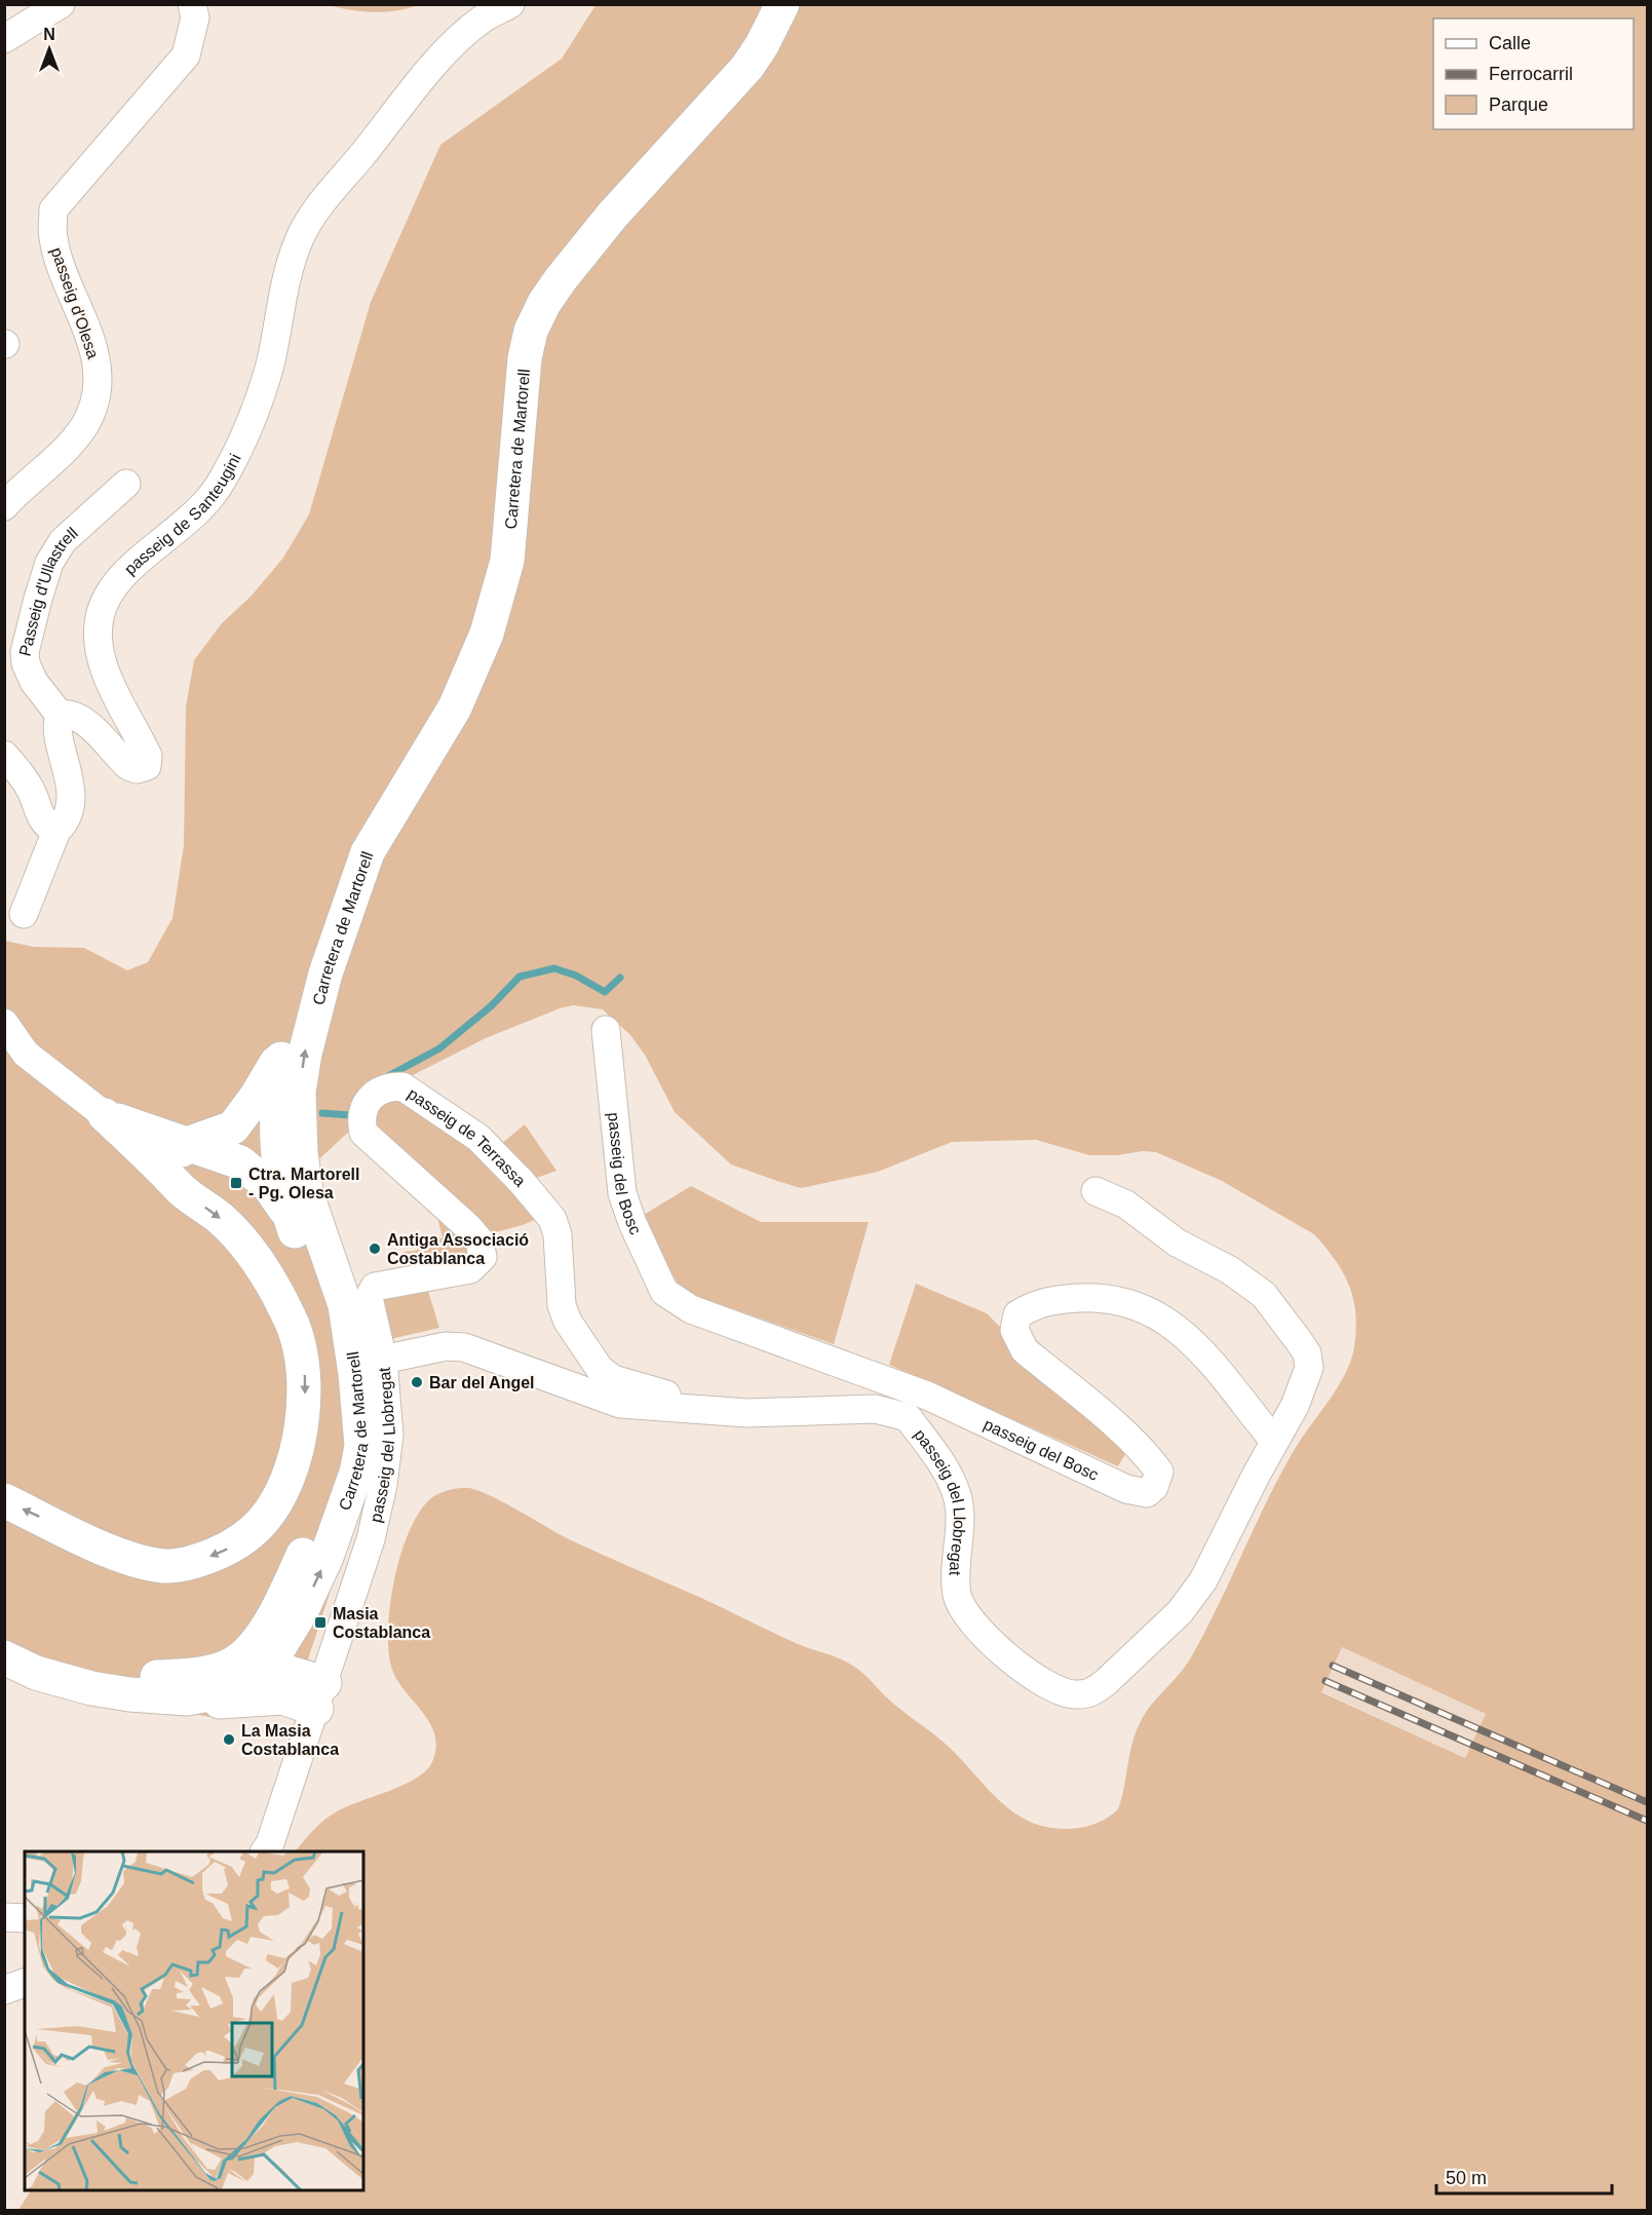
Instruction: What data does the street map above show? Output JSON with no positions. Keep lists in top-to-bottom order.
{
  "streets": {
    "main road": ["Carretera de Martorell"],
    "street": [
      "passeig d'Olesa",
      "passeig de Santeugini",
      "Passeig d'Ullastrell",
      "passeig de Terrassa",
      "passeig del Bosc",
      "passeig del Llobregat"
    ]
  },
  "crossings": [
    ["passeig de Santeugini", "Passeig d'Ullastrell"],
    ["passeig de Terrassa", "passeig del Llobregat"],
    ["passeig del Bosc", "passeig del Llobregat"]
  ],
  "places": {
    "transit": ["Ctra. Martorell - Pg. Olesa", "Masia Costablanca"],
    "other": ["Antiga Associació Costablanca", "Bar del Angel", "La Masia Costablanca"]
  },
  "legend": ["Calle", "Ferrocarril", "Parque"],
  "scale_bar": "50 m",
  "north": "top"
}
